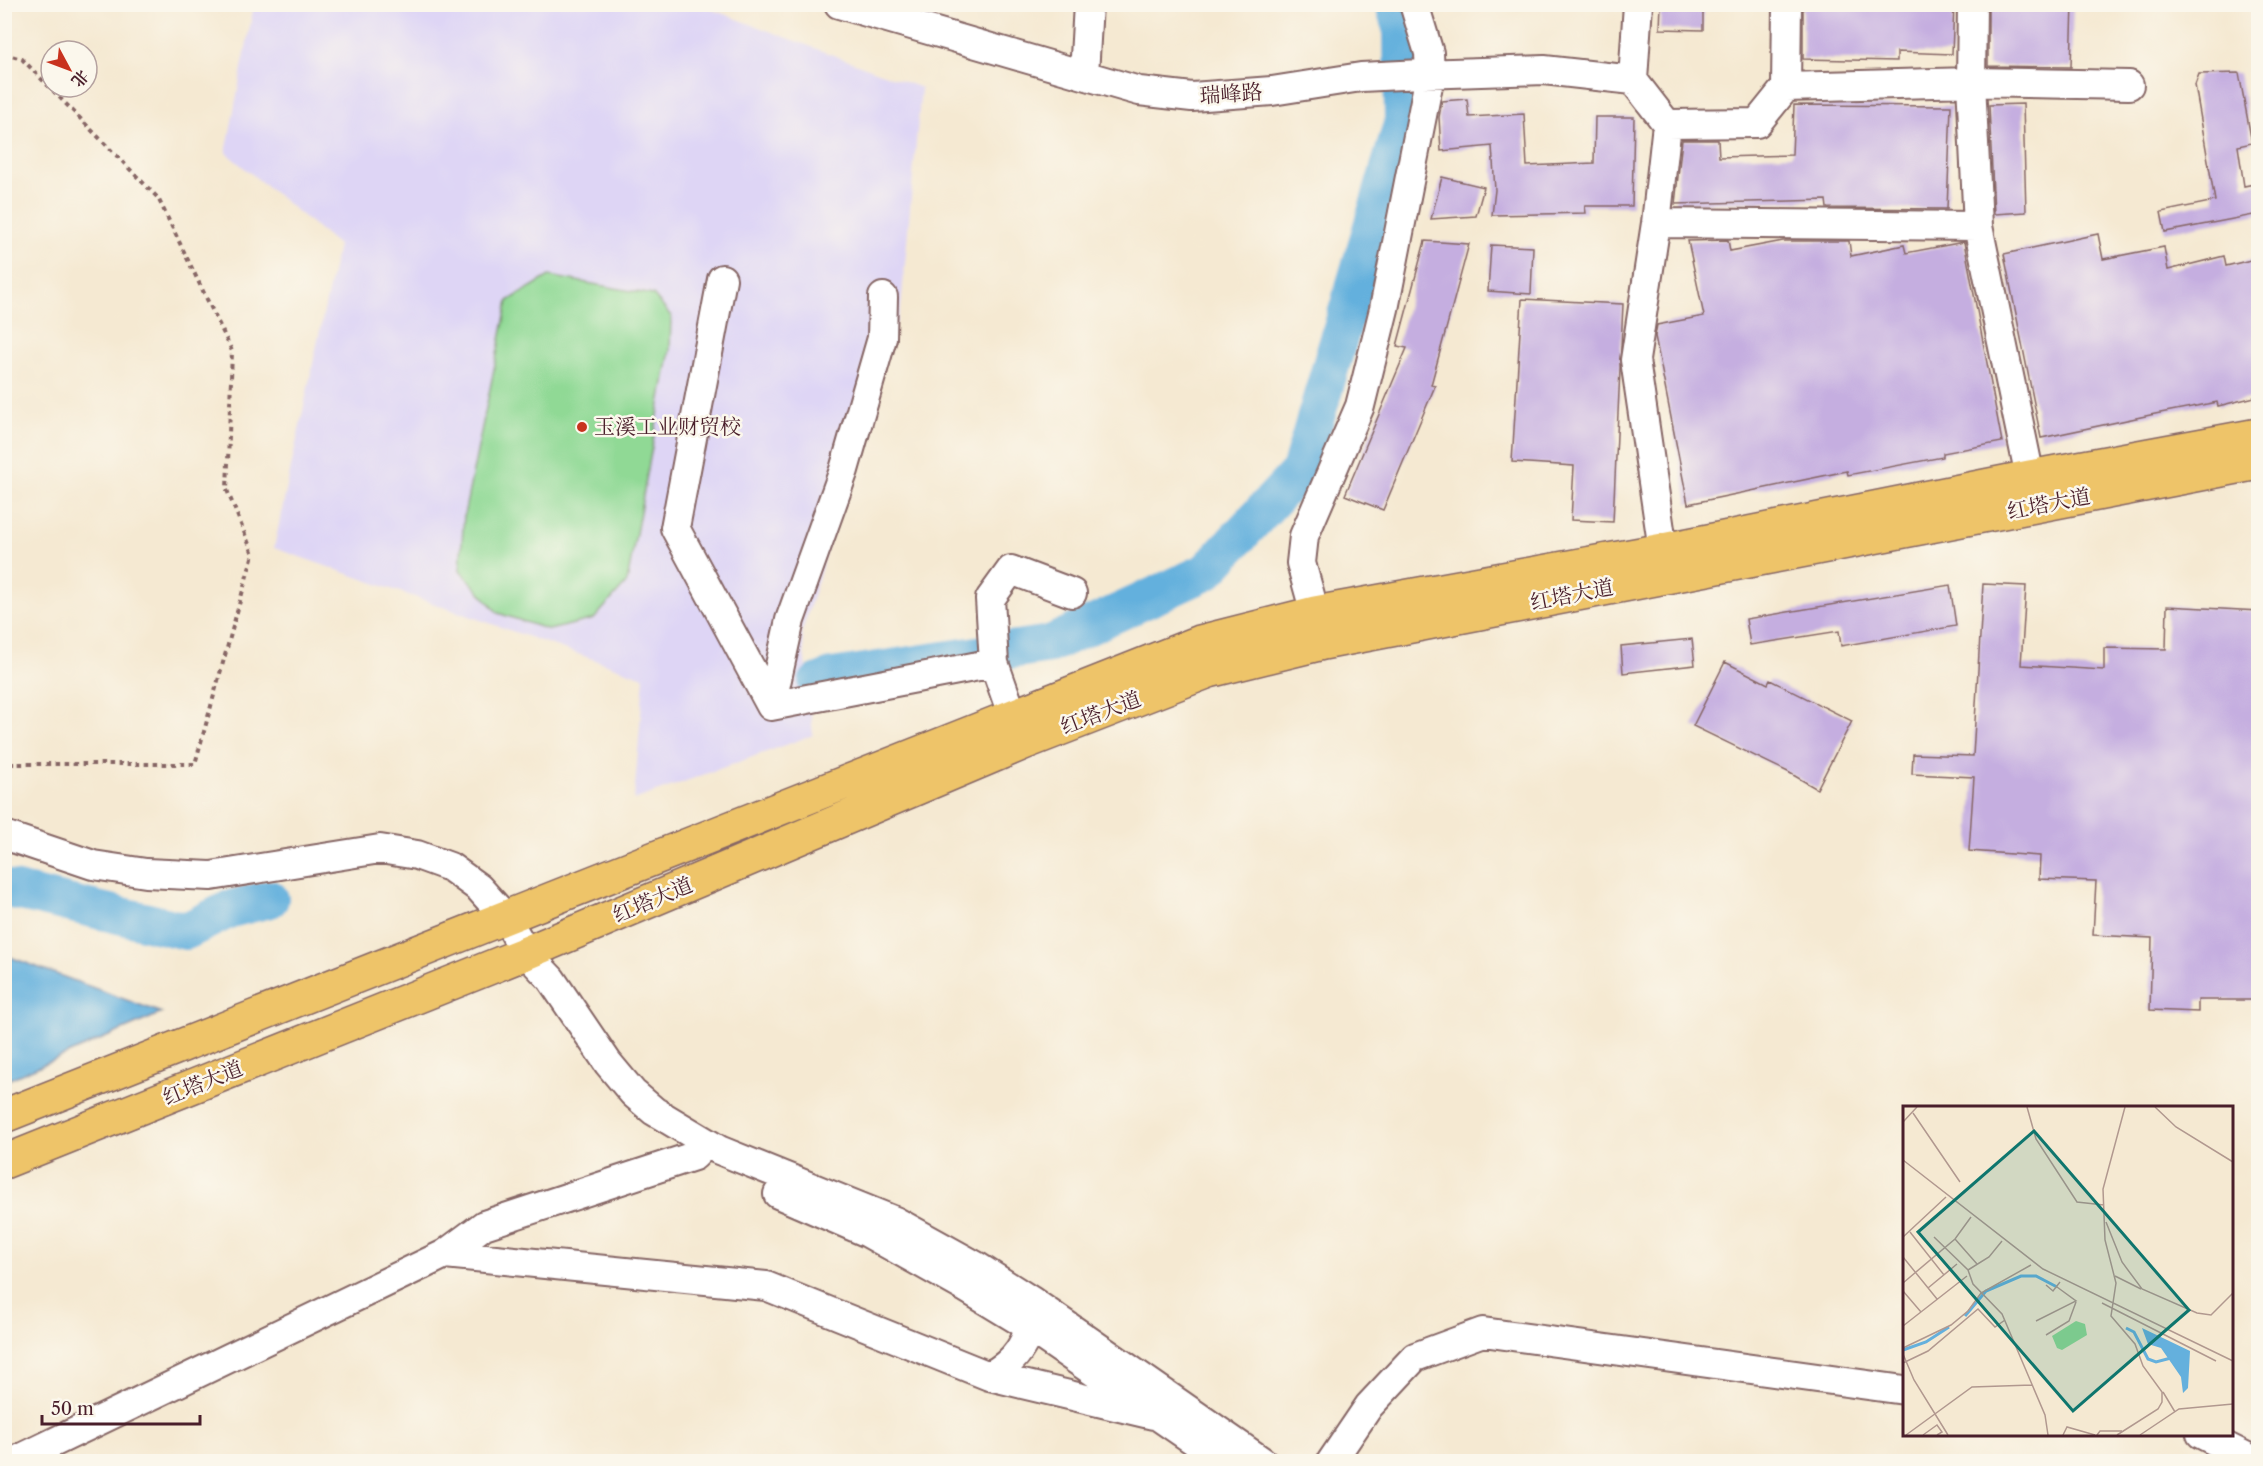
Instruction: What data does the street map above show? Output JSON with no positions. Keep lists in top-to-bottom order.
{
  "streets": {
    "main road": ["红塔大道"],
    "street": ["瑞峰路"]
  },
  "places": ["玉溪工业财贸校"],
  "scale_bar": "50 m",
  "north": "bottom right"
}
